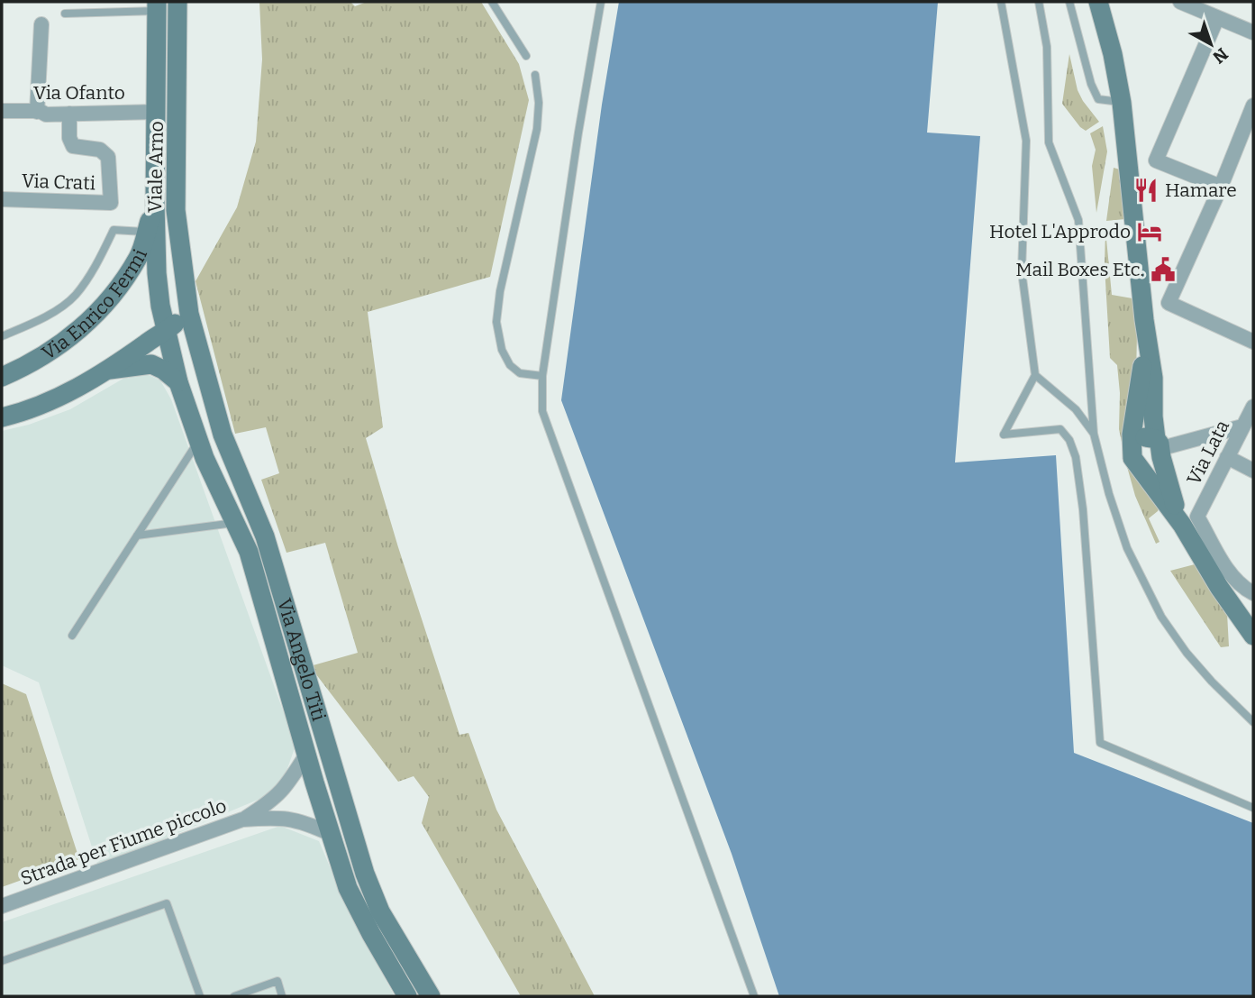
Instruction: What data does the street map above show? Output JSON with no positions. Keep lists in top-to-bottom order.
{
  "streets": {
    "main road": ["Viale Arno", "Via Enrico Fermi", "Via Angelo Titi"],
    "street": [
      "Via Ofanto",
      "Via Crati",
      "Via Lata",
      "Strada per Fiume piccolo"
    ]
  },
  "crossings": [
    ["Via Ofanto", "Viale Arno"],
    ["Via Ofanto", "Via Crati"],
    ["Viale Arno", "Via Enrico Fermi"],
    ["Viale Arno", "Via Angelo Titi"],
    ["Via Angelo Titi", "Strada per Fiume piccolo"]
  ],
  "places": {
    "restaurant": ["Hamare"],
    "hotel": ["Hotel L'Approdo"],
    "public building": ["Mail Boxes Etc."]
  },
  "north": "bottom right"
}
